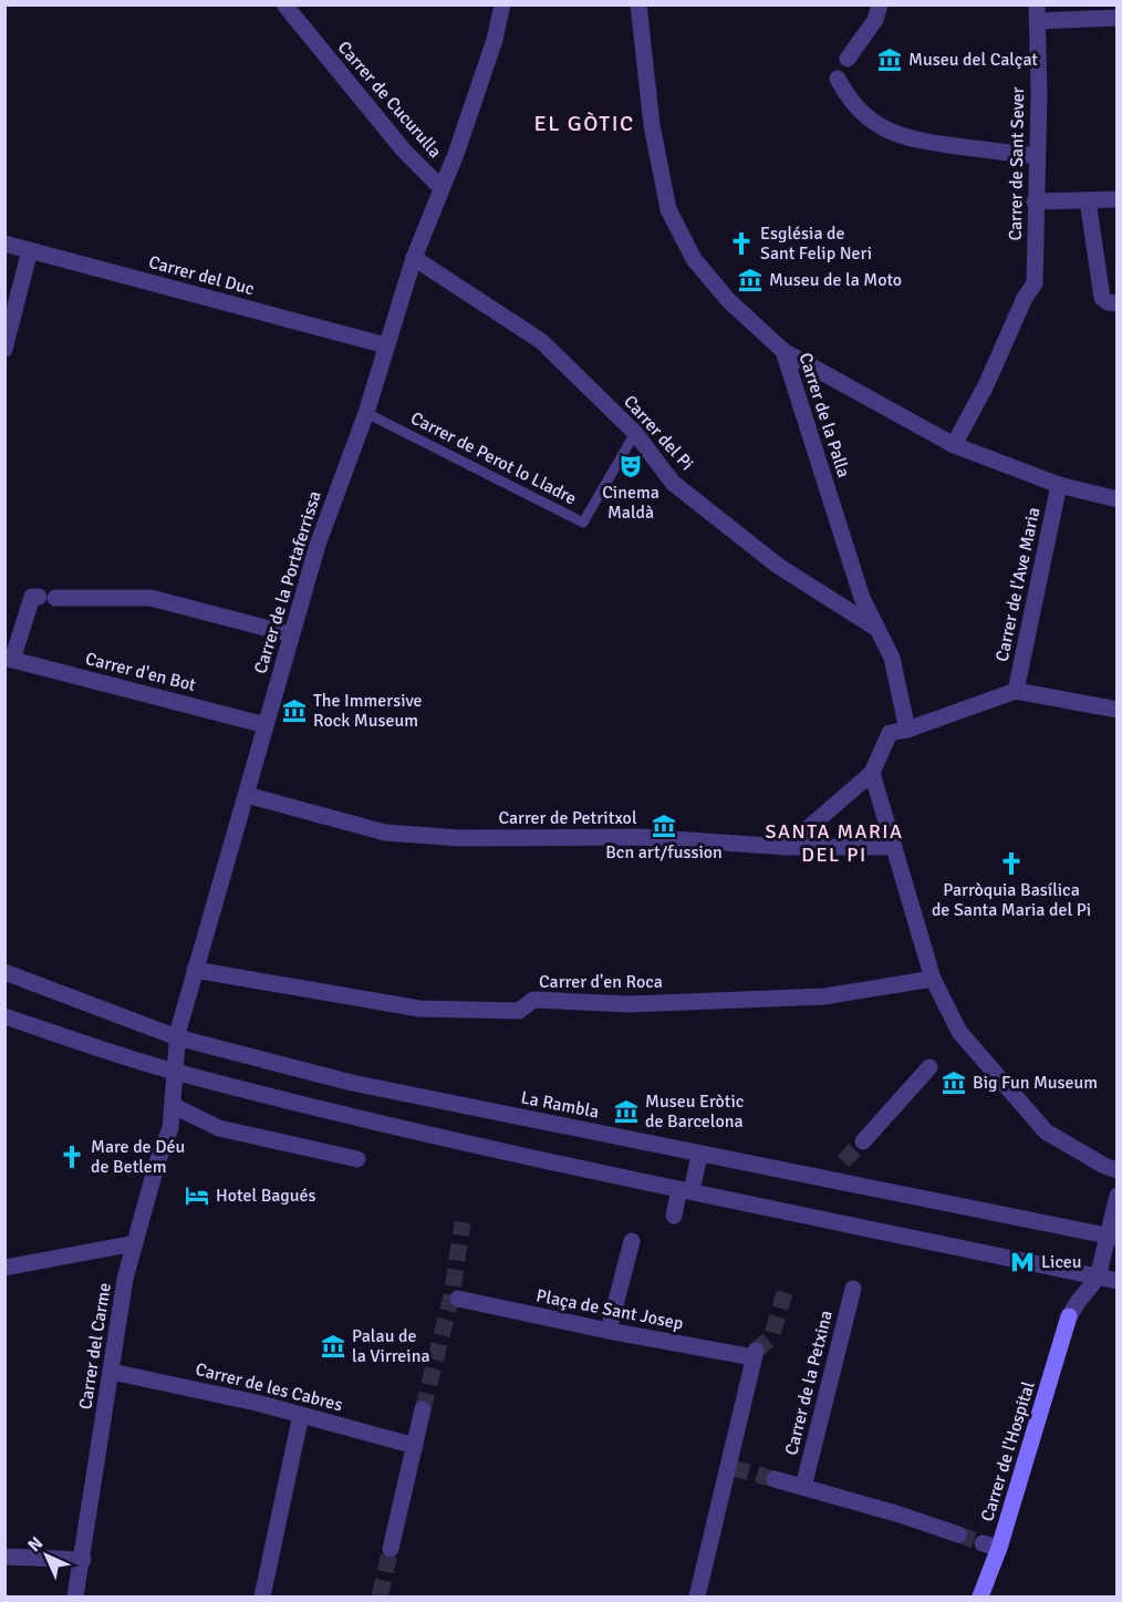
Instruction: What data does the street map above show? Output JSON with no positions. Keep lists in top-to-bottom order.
{
  "streets": {
    "street": [
      "Carrer de Cucurulla",
      "Carrer de Sant Sever",
      "Carrer del Duc",
      "Carrer de la Palla",
      "Carrer del Pi",
      "Carrer de la Portaferrissa",
      "Carrer de l'Ave Maria",
      "Carrer d'en Bot",
      "Carrer de Petritxol",
      "Carrer d'en Roca",
      "La Rambla",
      "Plaça de Sant Josep",
      "Carrer del Carme",
      "Carrer de la Petxina",
      "Carrer de les Cabres",
      "Carrer de l'Hospital"
    ],
    "lane": ["Carrer de Perot lo Lladre"]
  },
  "crossings": [
    ["Carrer de Cucurulla", "Carrer de la Portaferrissa"],
    ["Carrer del Duc", "Carrer de la Portaferrissa"],
    ["Carrer de la Palla", "Carrer del Pi"],
    ["Carrer del Pi", "Carrer de Perot lo Lladre"],
    ["Carrer del Pi", "Carrer de la Portaferrissa"],
    ["Carrer de Perot lo Lladre", "Carrer de la Portaferrissa"],
    ["Carrer de la Portaferrissa", "Carrer d'en Bot"],
    ["Carrer de la Portaferrissa", "Carrer de Petritxol"],
    ["Carrer de la Portaferrissa", "Carrer d'en Roca"],
    ["Carrer de la Portaferrissa", "La Rambla"],
    ["Carrer de la Portaferrissa", "Carrer del Carme"],
    ["Carrer del Carme", "Carrer de les Cabres"]
  ],
  "districts": ["EL GÒTIC", "SANTA MARIA DEL PI"],
  "places": {
    "museum": [
      "Museu del Calçat",
      "Museu de la Moto",
      "The Immersive Rock Museum",
      "Bcn art/fussion",
      "Big Fun Museum",
      "Museu Eròtic de Barcelona",
      "Palau de la Virreina"
    ],
    "church": ["Església de Sant Felip Neri", "Parròquia Basílica de Santa Maria del Pi", "Mare de Déu de Betlem"],
    "theatre": ["Cinema Maldà"],
    "hotel": ["Hotel Bagués"],
    "metro station": ["Liceu"]
  },
  "north": "top left"
}
